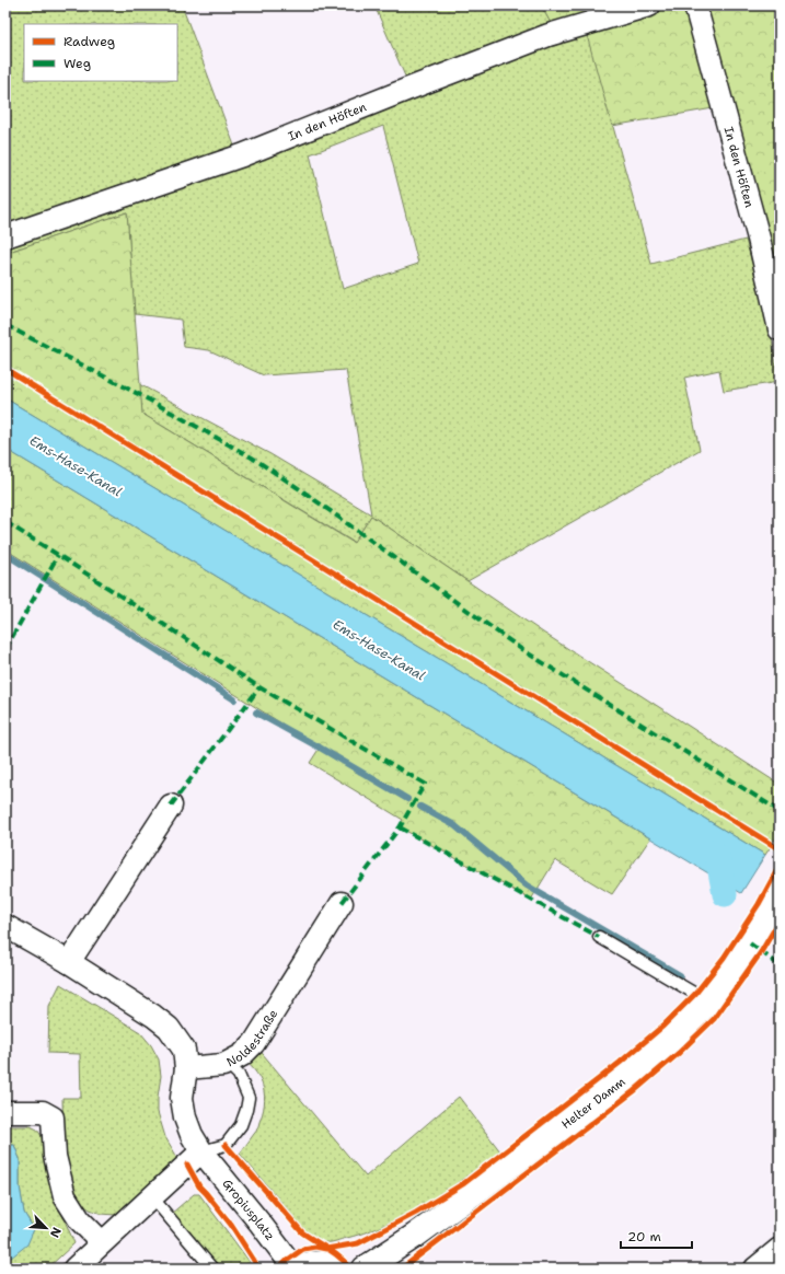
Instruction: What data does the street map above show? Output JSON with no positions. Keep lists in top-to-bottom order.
{
  "streets": {
    "street": [
      "In den Höften",
      "Noldestraße",
      "Helter Damm",
      "Gropiusplatz"
    ]
  },
  "crossings": [
    ["Noldestraße", "Gropiusplatz"]
  ],
  "water": ["Ems-Hase-Kanal"],
  "legend": ["Radweg", "Weg"],
  "scale_bar": "20 m",
  "north": "bottom right"
}
